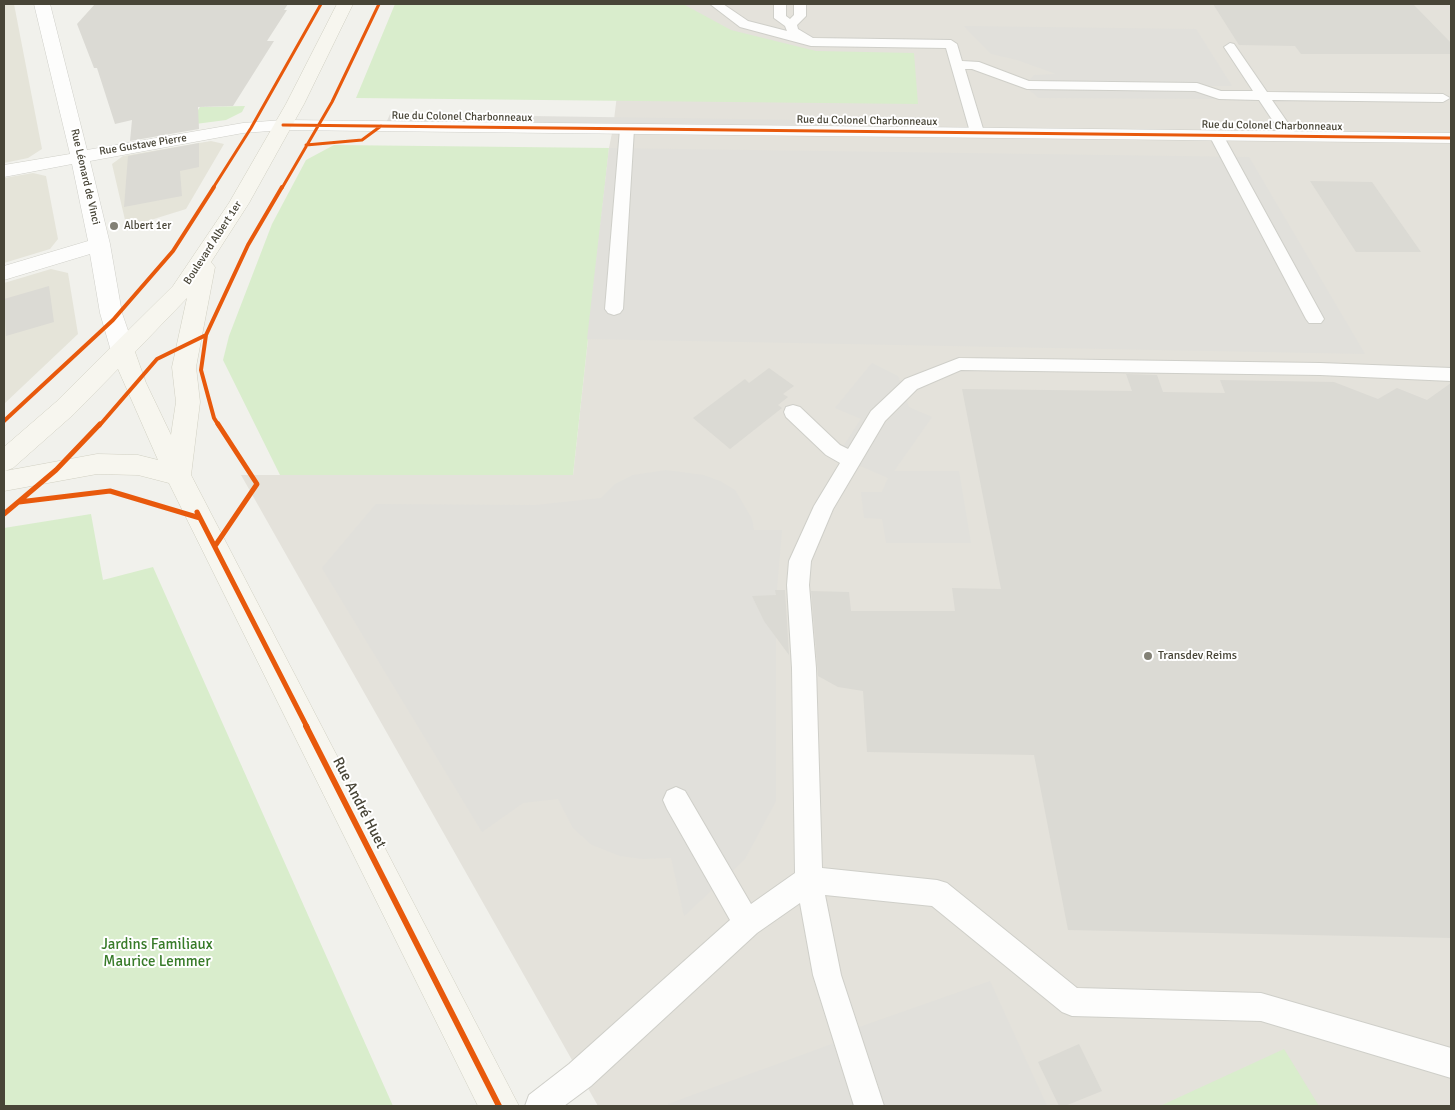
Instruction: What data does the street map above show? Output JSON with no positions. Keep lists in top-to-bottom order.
{
  "streets": {
    "street": [
      "Rue du Colonel Charbonneaux",
      "Rue Gustave Pierre",
      "Rue Léonard de Vinci",
      "Boulevard Albert 1er",
      "Rue André Huet"
    ]
  },
  "crossings": [
    ["Rue du Colonel Charbonneaux", "Rue Gustave Pierre"],
    ["Rue du Colonel Charbonneaux", "Boulevard Albert 1er"],
    ["Rue Gustave Pierre", "Rue Léonard de Vinci"],
    ["Rue Gustave Pierre", "Boulevard Albert 1er"],
    ["Rue Léonard de Vinci", "Boulevard Albert 1er"],
    ["Rue Léonard de Vinci", "Rue André Huet"],
    ["Boulevard Albert 1er", "Rue André Huet"]
  ],
  "parks": ["Jardins Familiaux Maurice Lemmer"],
  "places": ["Albert 1er", "Transdev Reims"]
}
